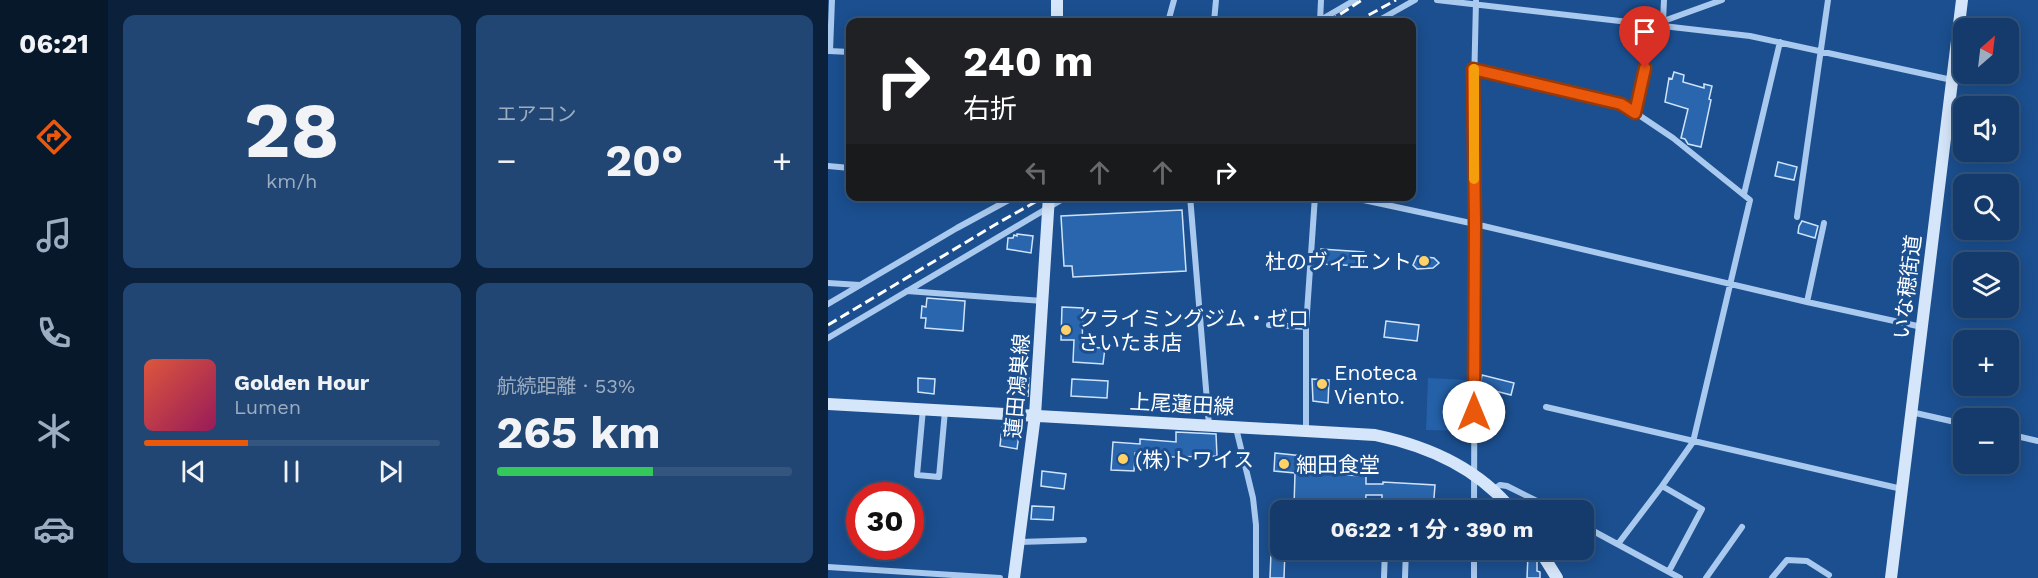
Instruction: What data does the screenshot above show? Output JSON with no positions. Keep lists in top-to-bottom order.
{
  "streets": {
    "main road": ["いな穂街道", "蓮田鴻巣線", "上尾蓮田線"]
  },
  "crossings": [
    ["蓮田鴻巣線", "上尾蓮田線"]
  ],
  "places": [
    "杜のヴィエント",
    "クライミングジム・ゼロ さいたま店",
    "Enoteca Viento.",
    "(株)トワイス",
    "細田食堂"
  ],
  "north": "top right",
  "page": {
    "tabs": "06:21",
    "tile": [
      ["28", "km/h"],
      "エアコン",
      ["航続距離 · 53%", "265 km"]
    ],
    "map_buttons": ["+", "−"],
    "turn": ["240 m", "右折"],
    "heat": ["−", "20°", "+"],
    "song": ["Golden Hour", "Lumen"],
    "limit": "30",
    "trip": "06:22 · 1 分 · 390 m"
  }
}
